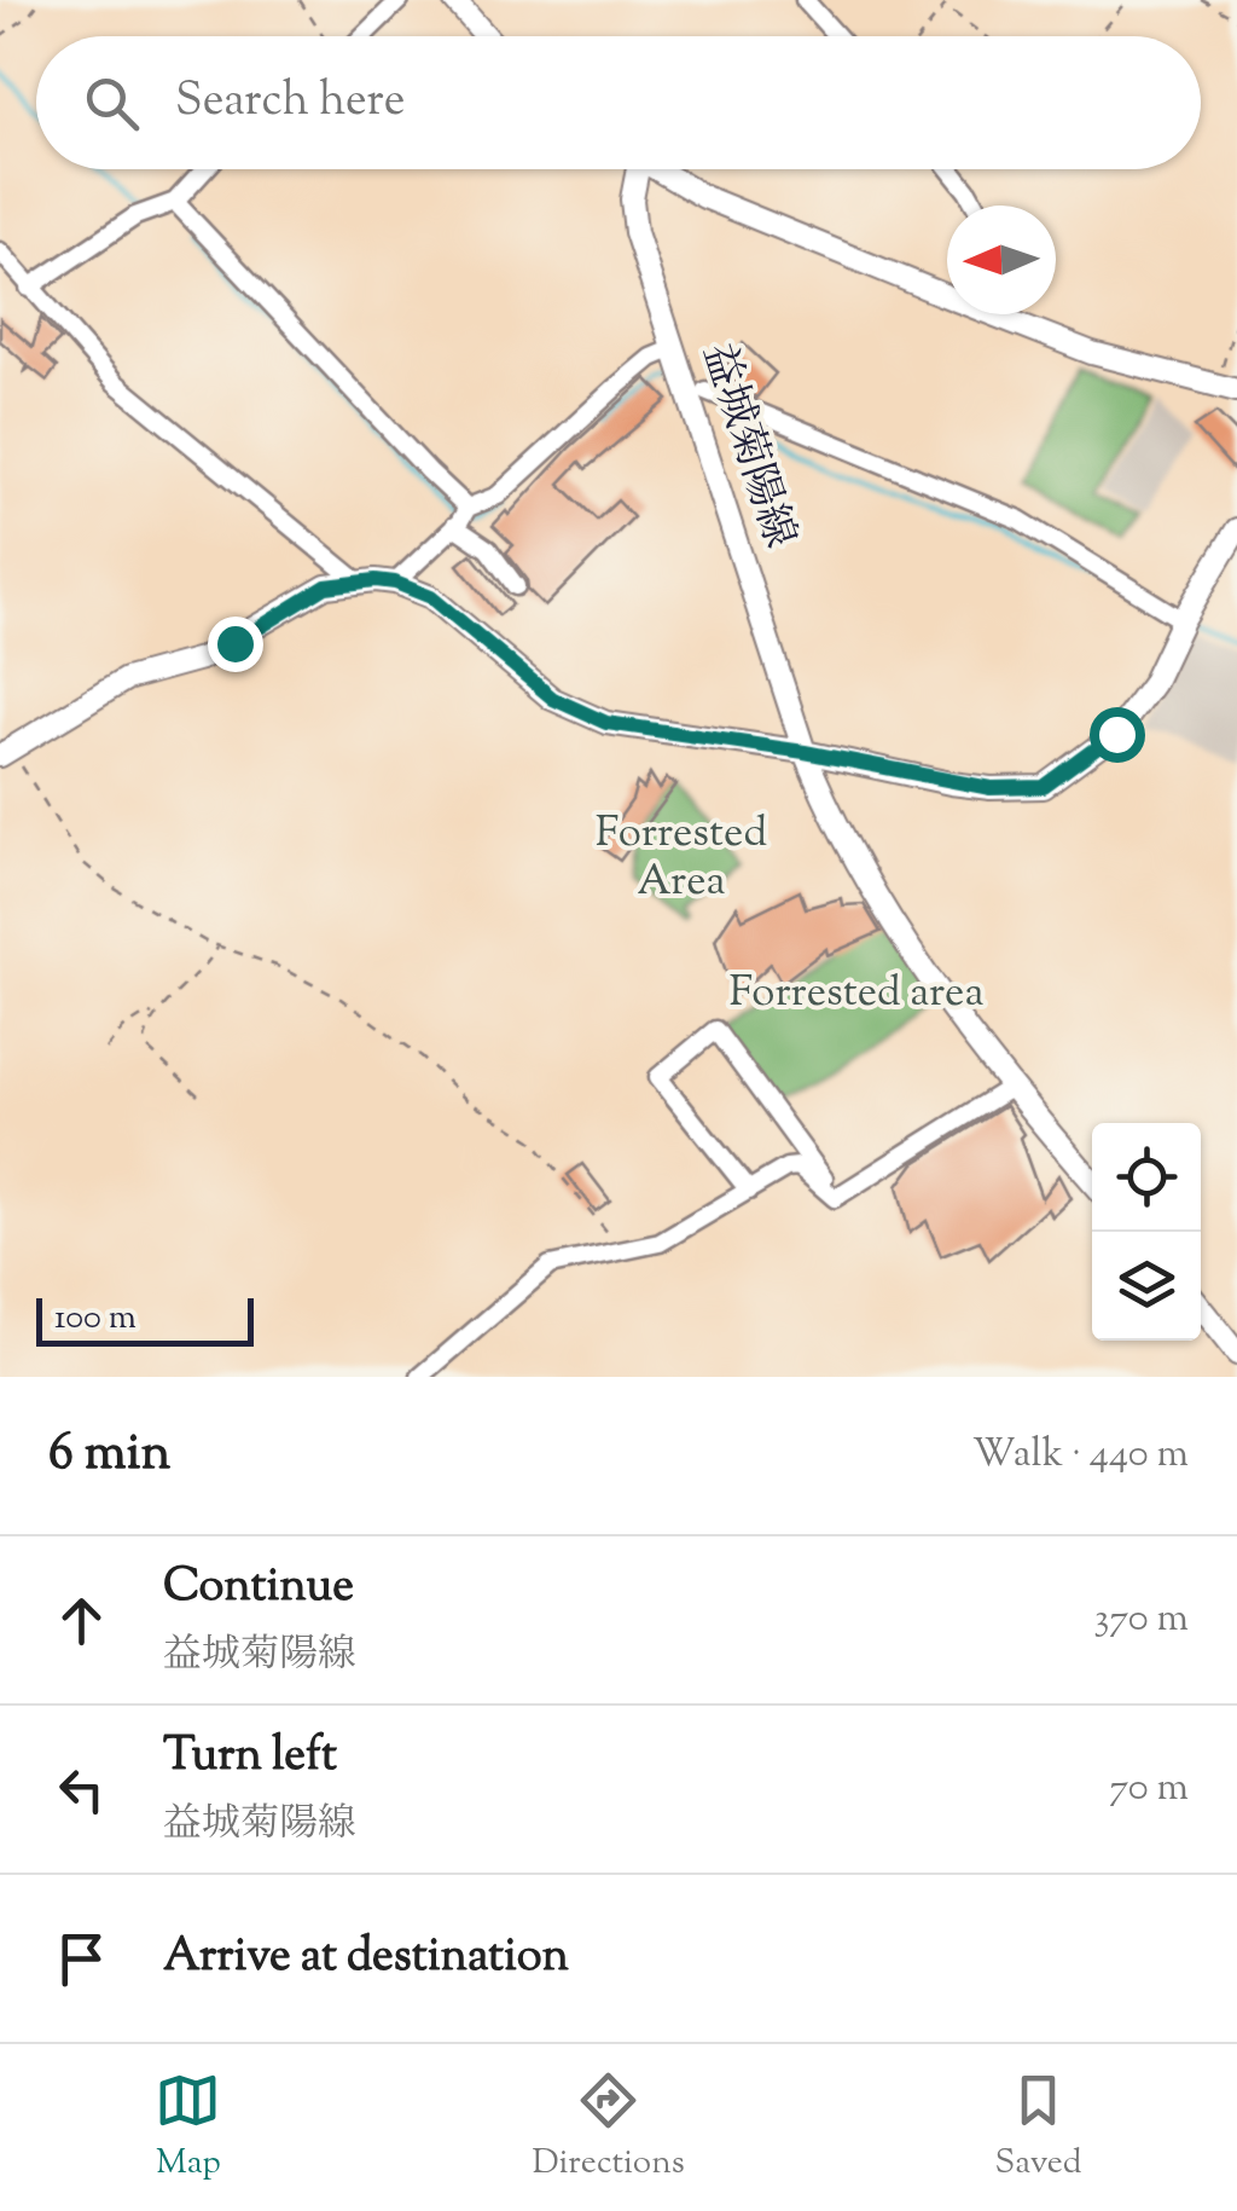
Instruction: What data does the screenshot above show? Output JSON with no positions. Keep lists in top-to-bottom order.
{
  "streets": {
    "main road": ["益城菊陽線"]
  },
  "parks": ["Forrested Area", "Forrested area"],
  "scale_bar": "100 m",
  "north": "left",
  "page": {
    "search": "Search here",
    "scale": "100 m",
    "heading": ["6 min", "Walk · 440 m"],
    "list": [
      ["Continue", "益城菊陽線", "370 m"],
      ["Turn left", "益城菊陽線", "70 m"],
      "Arrive at destination"
    ],
    "nav": ["Map", "Directions", "Saved"]
  }
}
